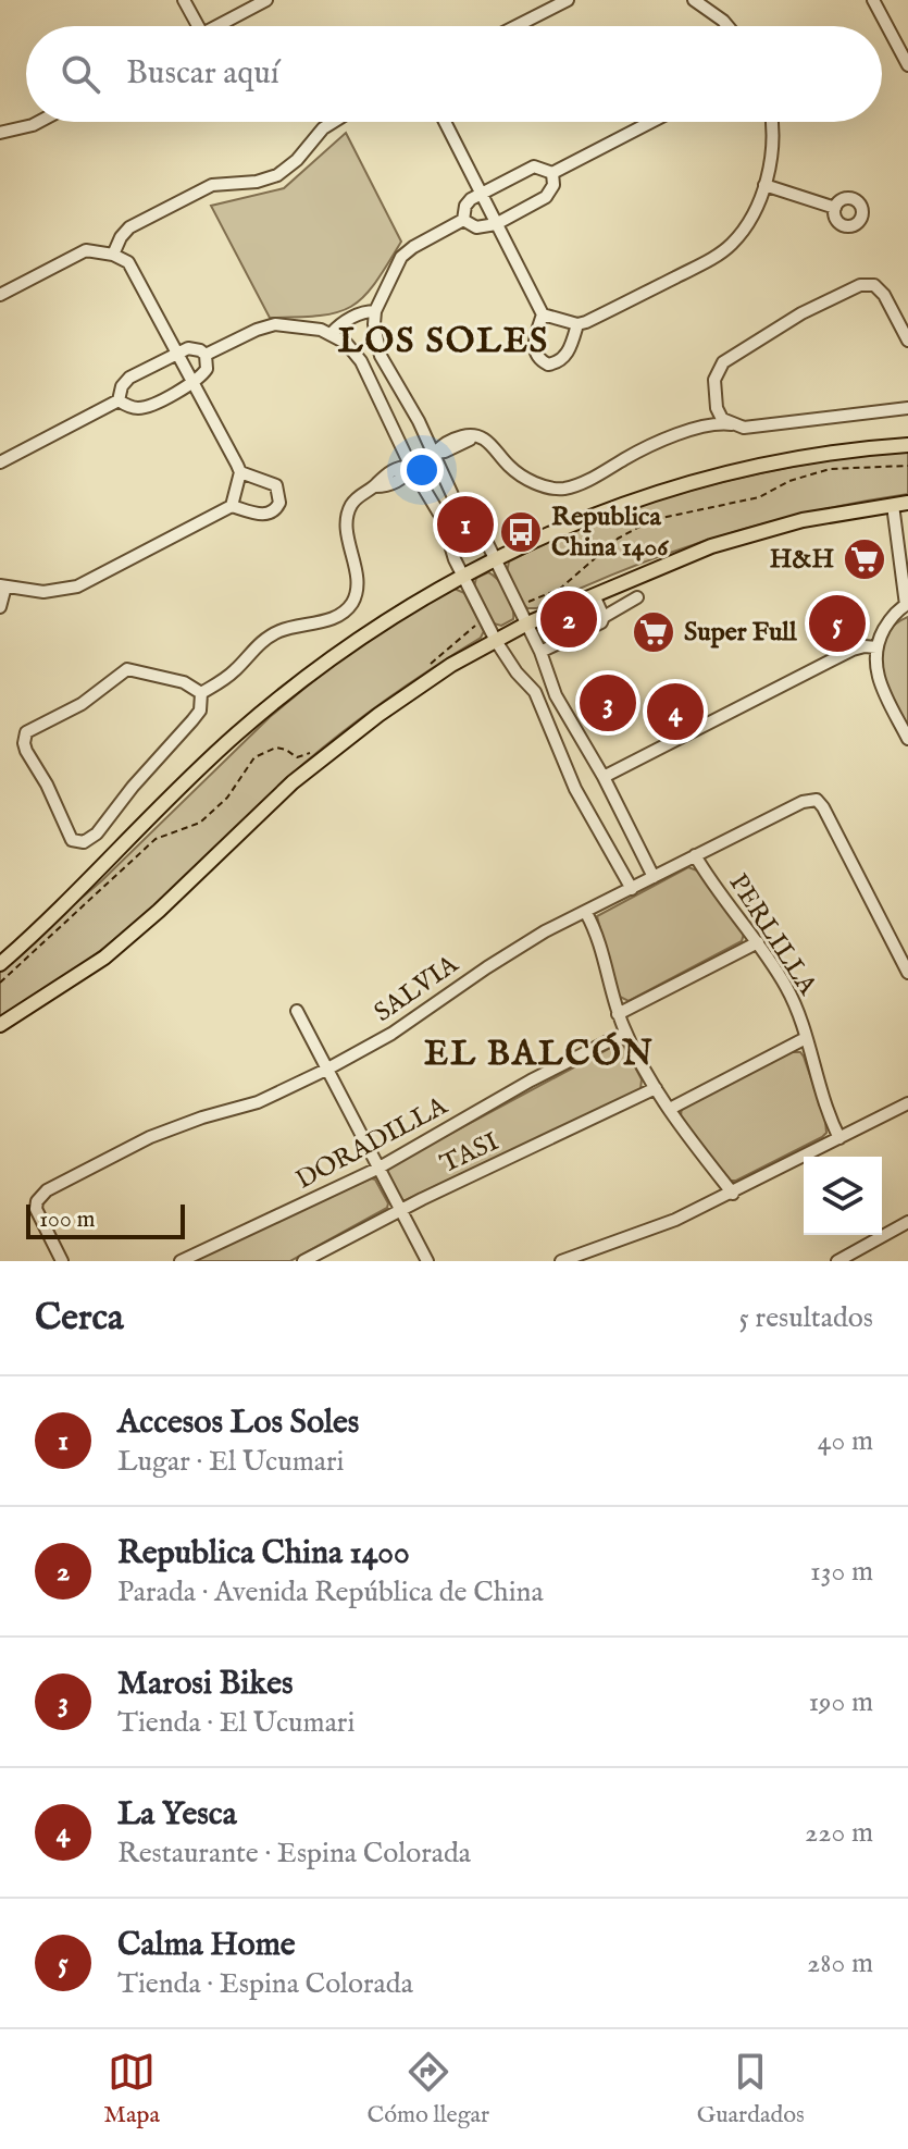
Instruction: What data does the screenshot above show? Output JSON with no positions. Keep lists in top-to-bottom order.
{
  "streets": {
    "street": [
      "PERLILLA",
      "SALVIA",
      "DORADILLA",
      "TASI"
    ]
  },
  "crossings": [
    ["PERLILLA", "SALVIA"]
  ],
  "districts": ["LOS SOLES", "EL BALCÓN"],
  "places": {
    "bus stop": ["Republica China 1406"],
    "supermarket": ["H&H", "Super Full"]
  },
  "scale_bar": "100 m",
  "page": {
    "search": "Buscar aquí",
    "pins": [
      "1",
      "2",
      "5",
      "3",
      "4"
    ],
    "scale": "100 m",
    "heading": ["Cerca", "5 resultados"],
    "list": [
      {
        "mark": "1",
        "name": "Accesos Los Soles",
        "note": "Lugar · El Ucumari",
        "value": "40 m"
      },
      {
        "mark": "2",
        "name": "Republica China 1400",
        "note": "Parada · Avenida República de China",
        "value": "130 m"
      },
      {
        "mark": "3",
        "name": "Marosi Bikes",
        "note": "Tienda · El Ucumari",
        "value": "190 m"
      },
      {
        "mark": "4",
        "name": "La Yesca",
        "note": "Restaurante · Espina Colorada",
        "value": "220 m"
      },
      {
        "mark": "5",
        "name": "Calma Home",
        "note": "Tienda · Espina Colorada",
        "value": "280 m"
      }
    ],
    "nav": ["Mapa", "Cómo llegar", "Guardados"]
  }
}
